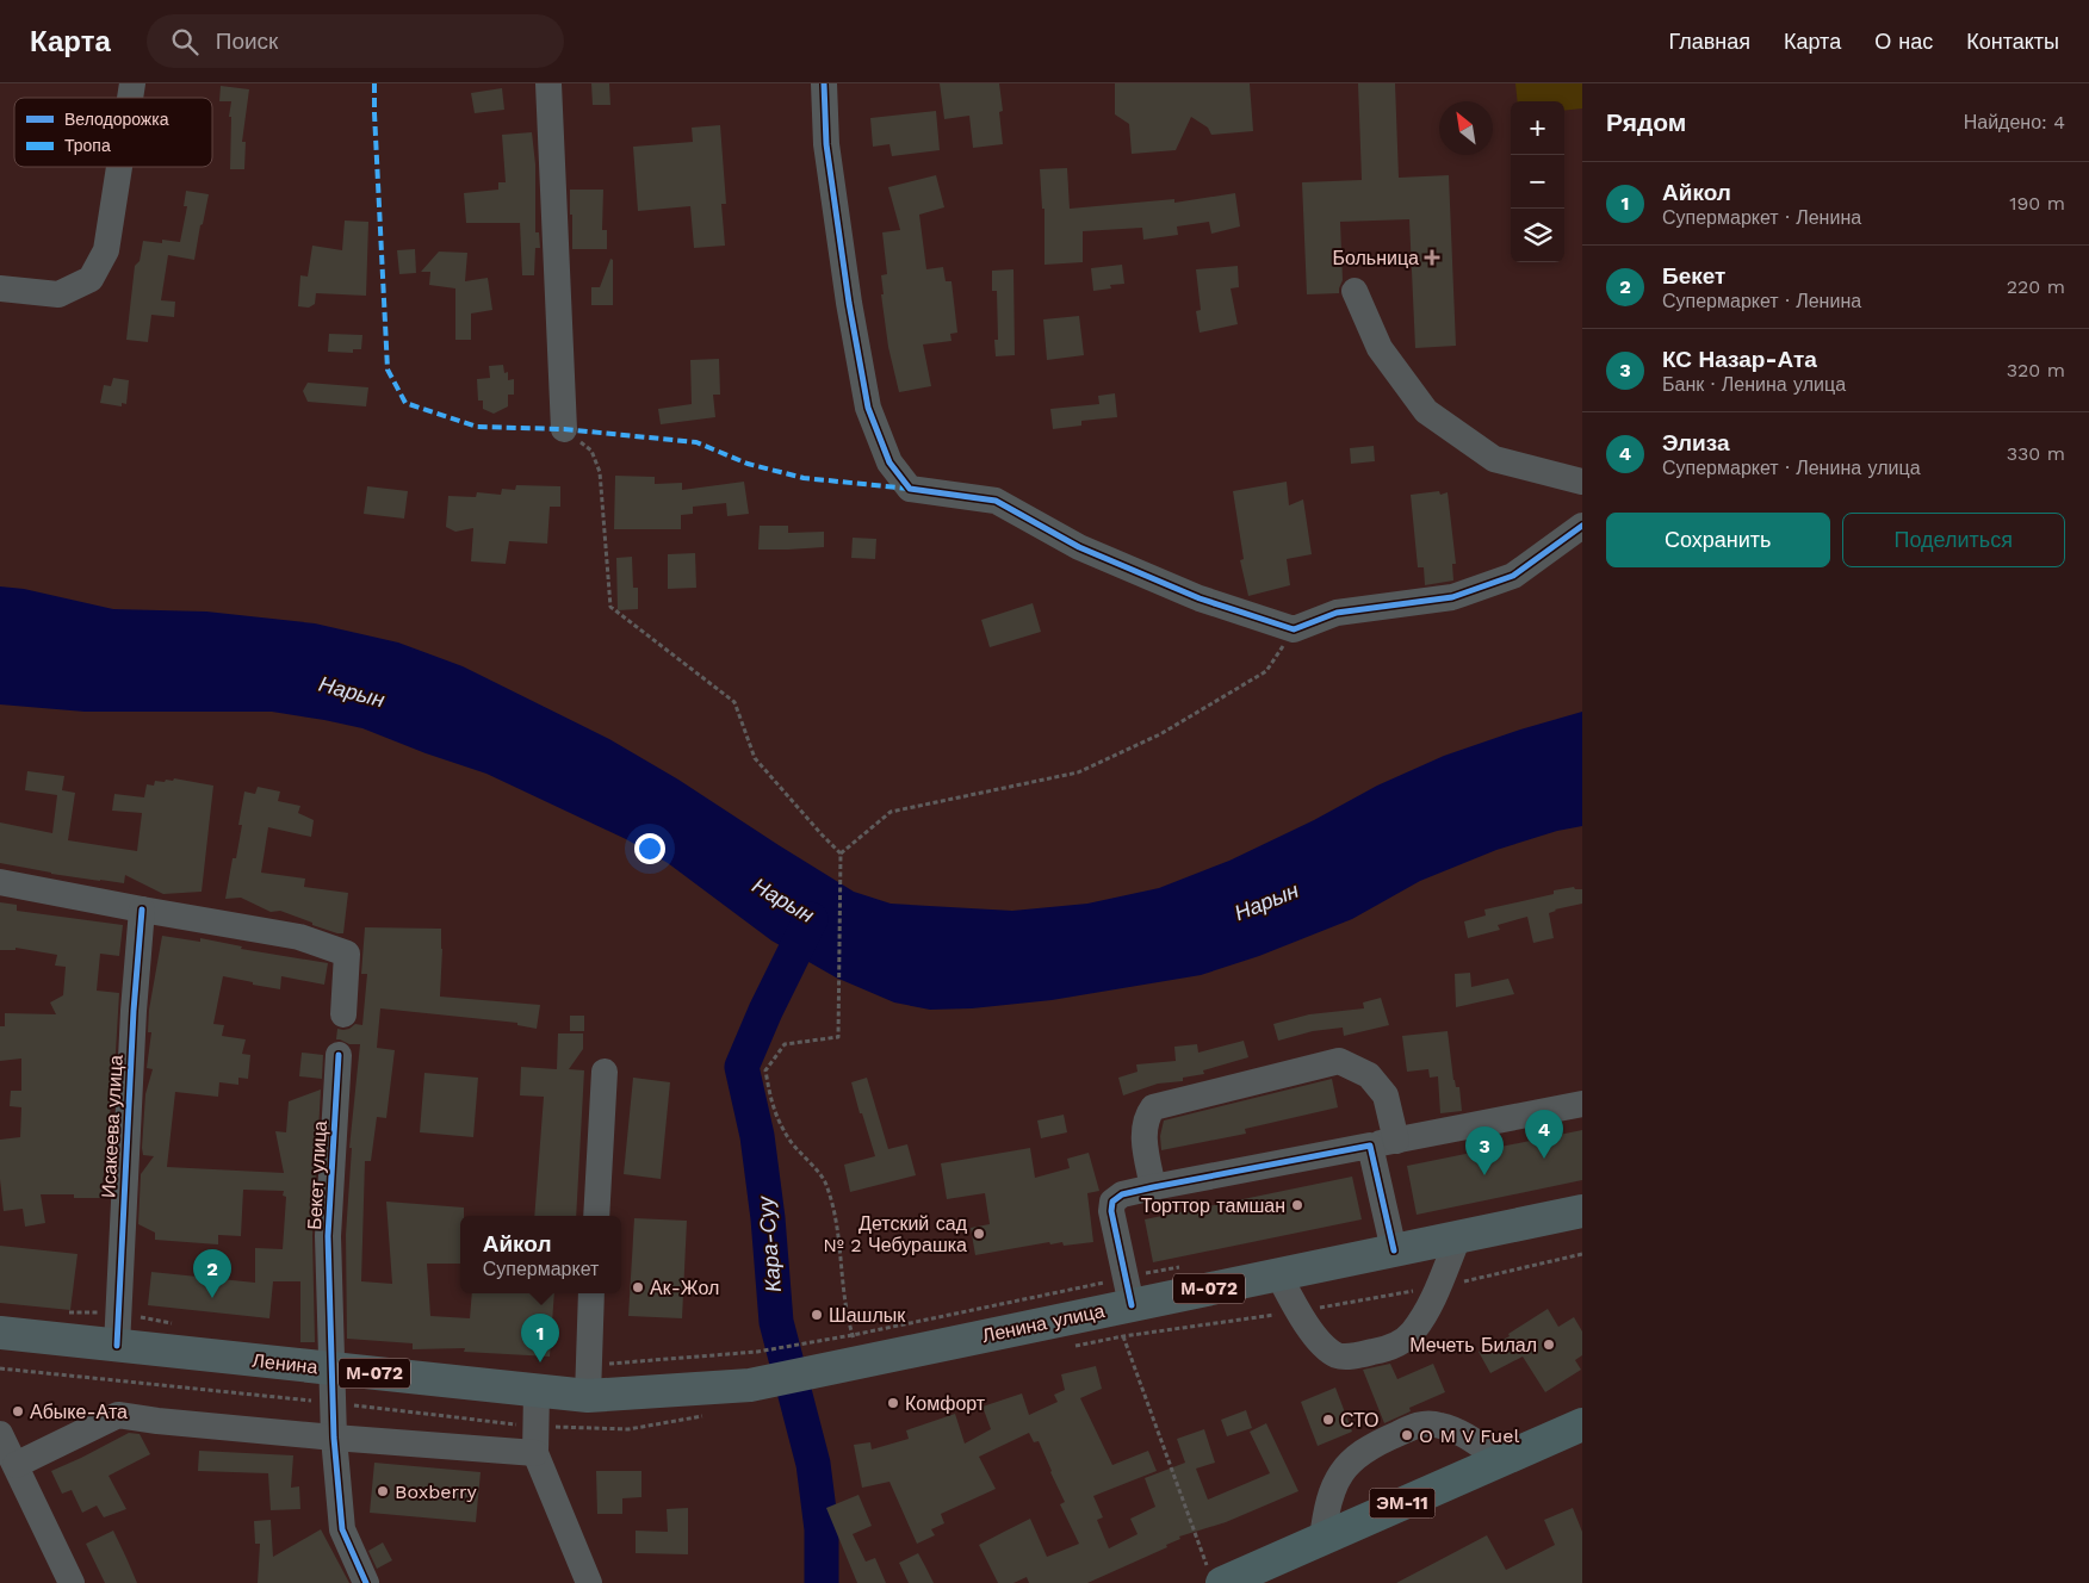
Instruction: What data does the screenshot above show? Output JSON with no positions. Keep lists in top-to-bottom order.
{
  "streets": {
    "highway": ["ЭМ-11"],
    "main road": ["М-072", "Ленина улица", "Ленина"],
    "street": ["Исакеева улица", "Бекет улица"]
  },
  "crossings": [
    ["Исакеева улица", "Ленина"],
    ["Бекет улица", "Ленина"],
    ["Ленина улица", "Ленина"]
  ],
  "water": ["Нарын", "Кара-Суу"],
  "places": {
    "health": ["Больница"],
    "other": [
      "Торттор тамшан",
      "Детский сад № 2 Чебурашка",
      "Ак-Жол",
      "Шашлык",
      "Мечеть Билал",
      "Комфорт",
      "Абыке-Ата",
      "СТО",
      "O M V Fuel",
      "Boxberry"
    ]
  },
  "legend": ["Велодорожка", "Тропа"],
  "north": "top left",
  "page": {
    "header": "Карта",
    "search": "Поиск",
    "nav": [
      "Главная",
      "Карта",
      "О нас",
      "Контакты"
    ],
    "heading": ["Рядом", "Найдено: 4"],
    "map_buttons": ["+", "−"],
    "list": [
      {
        "mark": "1",
        "name": "Айкол",
        "note": "Супермаркет · Ленина",
        "value": "190 m"
      },
      {
        "mark": "2",
        "name": "Бекет",
        "note": "Супермаркет · Ленина",
        "value": "220 m"
      },
      {
        "mark": "3",
        "name": "КС Назар-Ата",
        "note": "Банк · Ленина улица",
        "value": "320 m"
      },
      {
        "mark": "4",
        "name": "Элиза",
        "note": "Супермаркет · Ленина улица",
        "value": "330 m"
      }
    ],
    "buttons": ["Сохранить", "Поделиться"],
    "pins": [
      "4",
      "3",
      "2",
      "1"
    ],
    "popup": ["Айкол", "Супермаркет"]
  }
}
